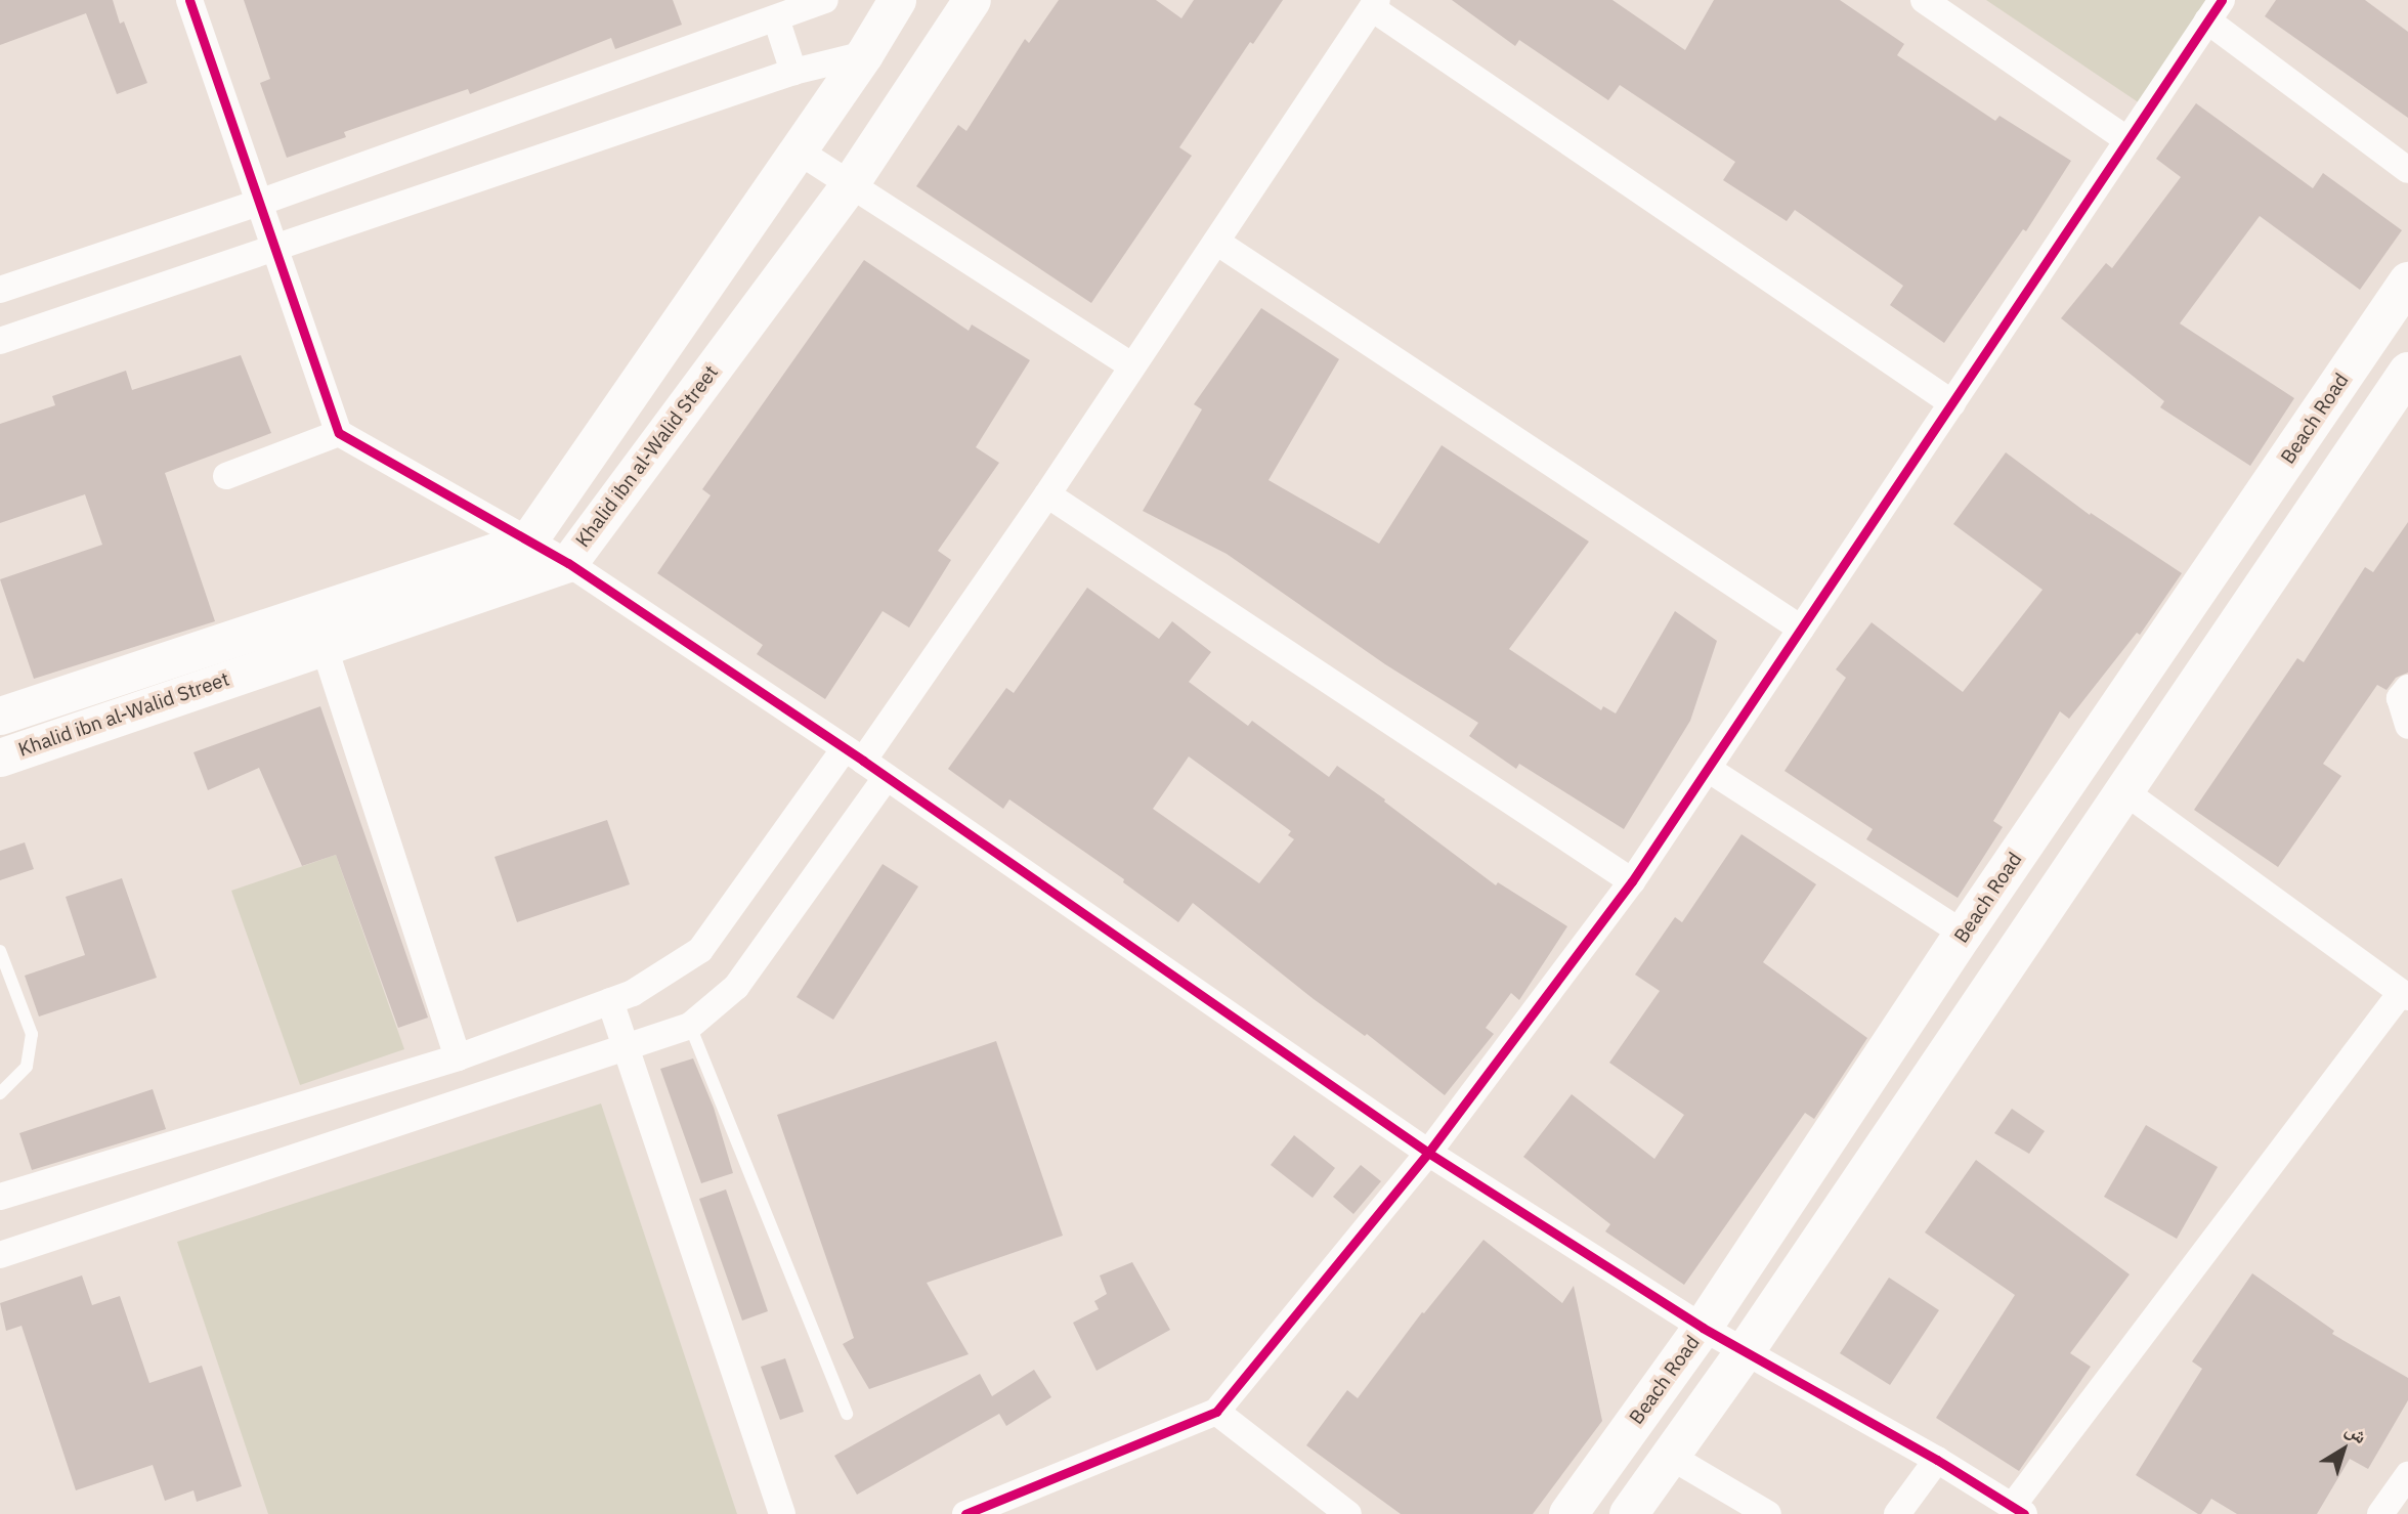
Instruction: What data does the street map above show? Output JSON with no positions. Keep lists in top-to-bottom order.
{
  "streets": {
    "main road": ["Beach Road"],
    "street": ["Khalid ibn al-Walid Street"]
  },
  "north": "top right"
}
